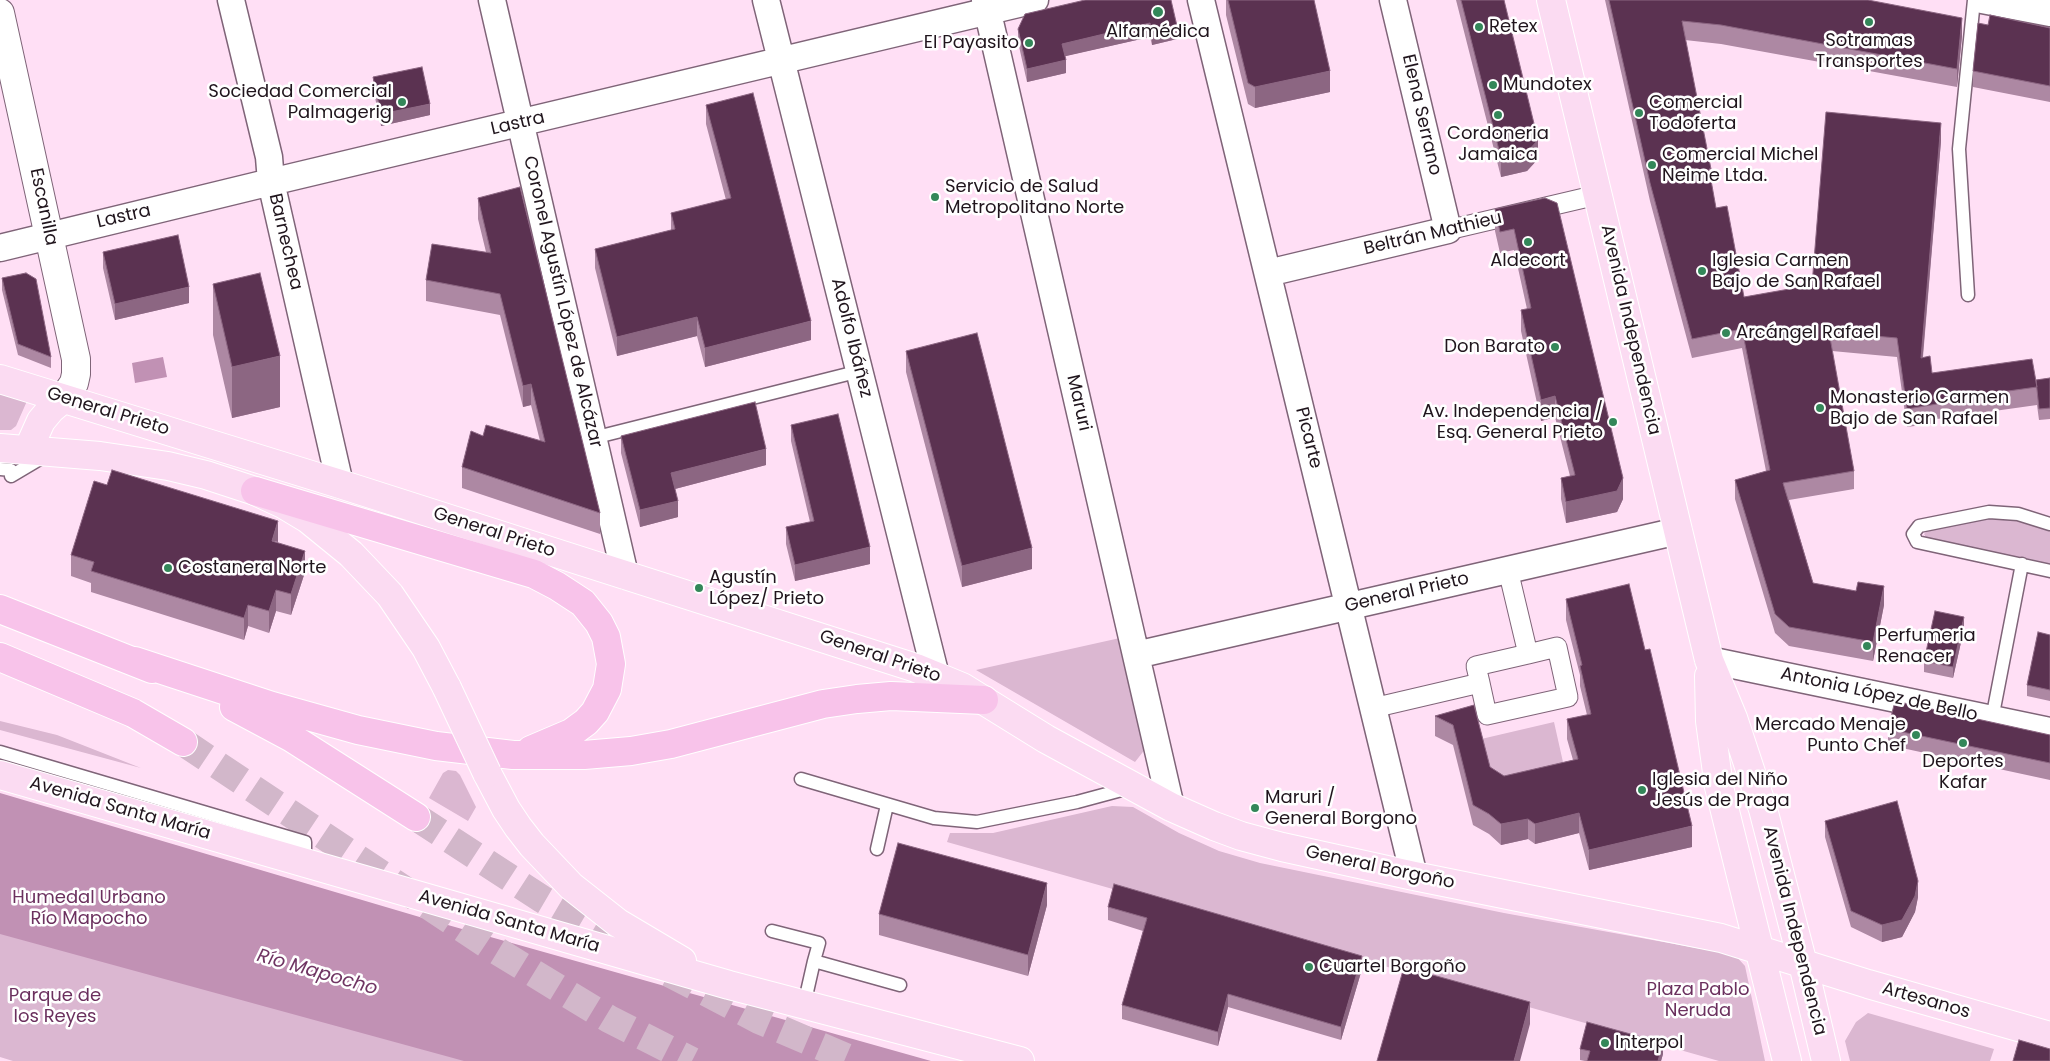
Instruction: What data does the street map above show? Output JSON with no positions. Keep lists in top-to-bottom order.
{
  "streets": {
    "main road": [
      "Avenida Independencia",
      "General Prieto",
      "Avenida Santa María",
      "General Borgoño",
      "Artesanos"
    ],
    "street": [
      "Elena Serrano",
      "Lastra",
      "Escanilla",
      "Beltrán Mathieu",
      "Barnechea",
      "Coronel Agustín López de Alcázar",
      "Adolfo Ibáñez",
      "Maruri",
      "Picarte",
      "Antonia López de Bello"
    ]
  },
  "crossings": [
    ["Elena Serrano", "Beltrán Mathieu"],
    ["Lastra", "Escanilla"],
    ["Lastra", "Barnechea"],
    ["Lastra", "Coronel Agustín López de Alcázar"],
    ["Lastra", "Adolfo Ibáñez"],
    ["Lastra", "Maruri"],
    ["Escanilla", "General Prieto"],
    ["Beltrán Mathieu", "Avenida Independencia"],
    ["Beltrán Mathieu", "Picarte"],
    ["Barnechea", "General Prieto"],
    ["Coronel Agustín López de Alcázar", "General Prieto"],
    ["Avenida Independencia", "General Prieto"],
    ["Avenida Independencia", "Antonia López de Bello"],
    ["Avenida Independencia", "General Borgoño"],
    ["Avenida Independencia", "Artesanos"],
    ["Adolfo Ibáñez", "General Prieto"],
    ["Maruri", "General Prieto"],
    ["Maruri", "General Borgoño"],
    ["General Prieto", "Picarte"],
    ["General Prieto", "Avenida Santa María"],
    ["General Prieto", "General Borgoño"],
    ["Picarte", "General Borgoño"],
    ["General Borgoño", "Artesanos"]
  ],
  "water": ["Río Mapocho"],
  "parks": ["Humedal Urbano Río Mapocho", "Plaza Pablo Neruda", "Parque de los Reyes"],
  "places": [
    "Alfamédica",
    "Sotramas Transportes",
    "Retex",
    "El Payasito",
    "Mundotex",
    "Sociedad Comercial Palmagerig",
    "Comercial Todoferta",
    "Cordoneria Jamaica",
    "Comercial Michel Neime Ltda.",
    "Servicio de Salud Metropolitano Norte",
    "Aldecort",
    "Iglesia Carmen Bajo de San Rafael",
    "Arcángel Rafael",
    "Don Barato",
    "Monasterio Carmen Bajo de San Rafael",
    "Av. Independencia / Esq. General Prieto",
    "Costanera Norte",
    "Agustín López/ Prieto",
    "Perfumeria Renacer",
    "Mercado Menaje Punto Chef",
    "Deportes Kafar",
    "Iglesia del Niño Jesús de Praga",
    "Maruri / General Borgono",
    "Cuartel Borgoño",
    "Interpol"
  ]
}
